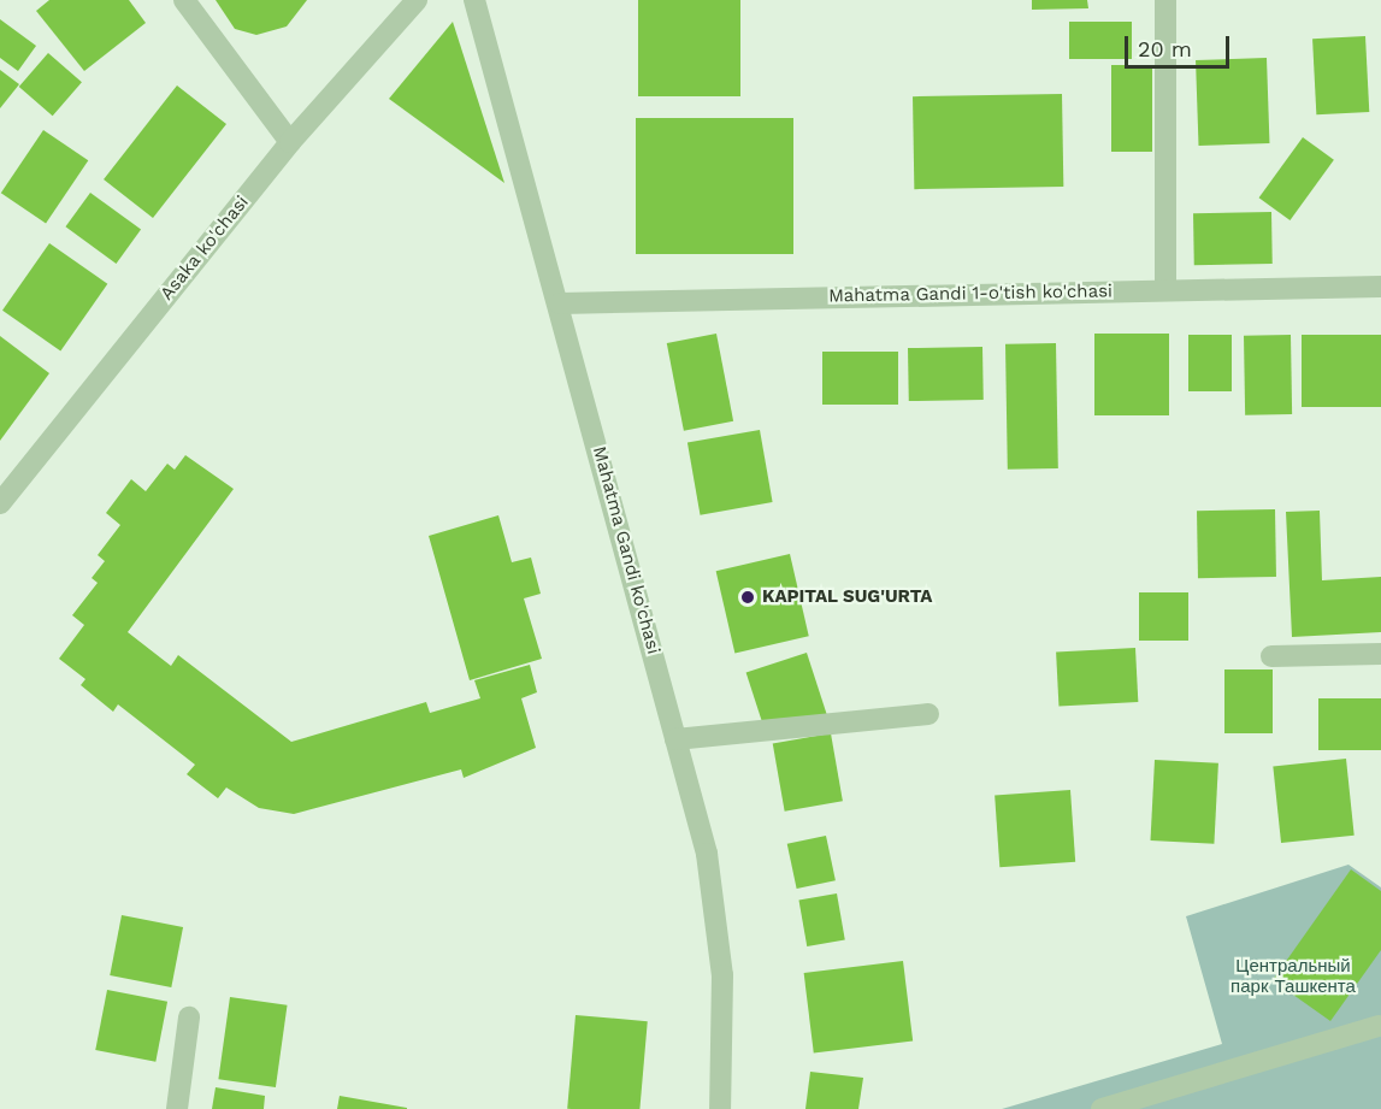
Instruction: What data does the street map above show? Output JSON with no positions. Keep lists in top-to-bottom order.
{
  "streets": {
    "street": ["Asaka ko'chasi", "Mahatma Gandi 1-o'tish ko'chasi", "Mahatma Gandi ko'chasi"]
  },
  "crossings": [
    ["Mahatma Gandi 1-o'tish ko'chasi", "Mahatma Gandi ko'chasi"]
  ],
  "parks": ["Центральный парк Ташкента"],
  "places": ["KAPITAL SUG'URTA"],
  "scale_bar": "20 m"
}
